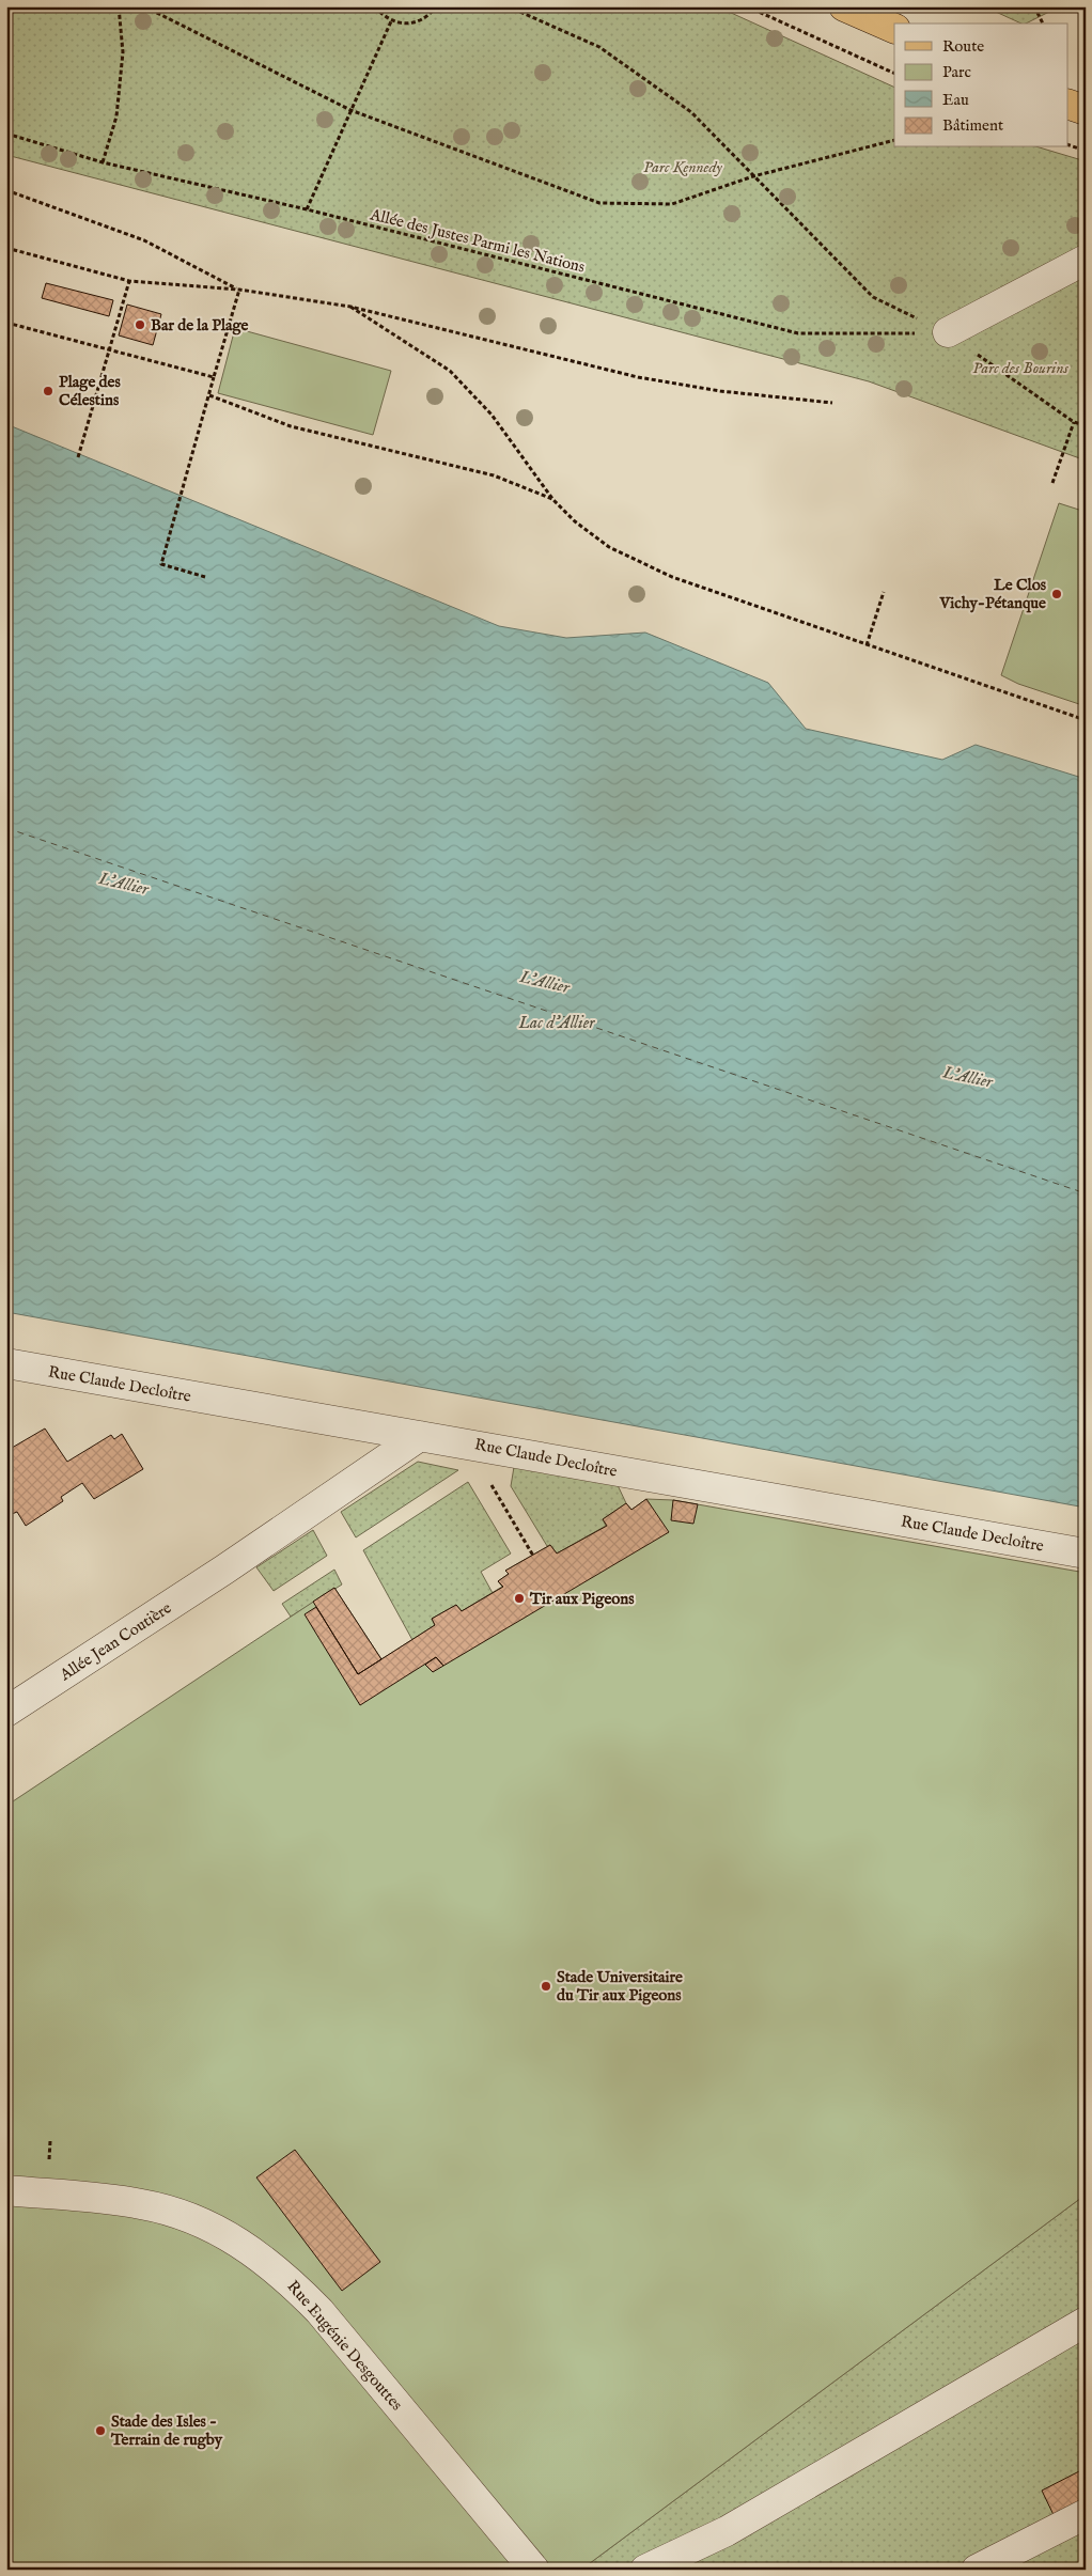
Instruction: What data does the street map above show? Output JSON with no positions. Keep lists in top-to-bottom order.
{
  "streets": {
    "street": ["Rue Claude Decloître", "Allée Jean Coutière", "Rue Eugénie Desgouttes"],
    "path": ["Allée des Justes Parmi les Nations"]
  },
  "crossings": [
    ["Rue Claude Decloître", "Allée Jean Coutière"]
  ],
  "water": ["L'Allier", "Lac d'Allier"],
  "parks": ["Parc Kennedy", "Parc des Bourins"],
  "places": [
    "Bar de la Plage",
    "Plage des Célestins",
    "Le Clos Vichy-Pétanque",
    "Tir aux Pigeons",
    "Stade Universitaire du Tir aux Pigeons",
    "Stade des Isles - Terrain de rugby"
  ],
  "legend": [
    "Route",
    "Parc",
    "Eau",
    "Bâtiment"
  ]
}
